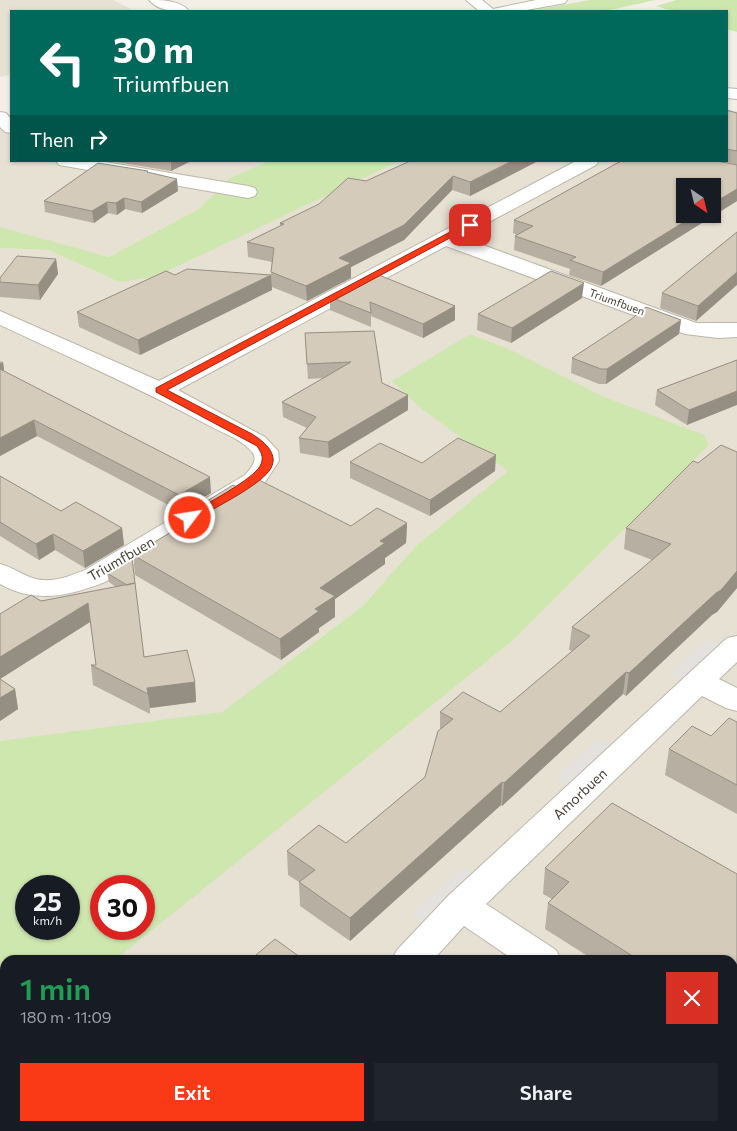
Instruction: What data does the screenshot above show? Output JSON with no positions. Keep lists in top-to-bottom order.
{
  "streets": {
    "street": ["Triumfbuen", "Amorbuen"]
  },
  "north": "bottom right",
  "page": {
    "turn": ["30 m", "Triumfbuen"],
    "then": "Then",
    "speed": "25 km/h",
    "limit": "30",
    "heading": ["1 min", "180 m · 11:09"],
    "buttons": ["Exit", "Share"]
  }
}
